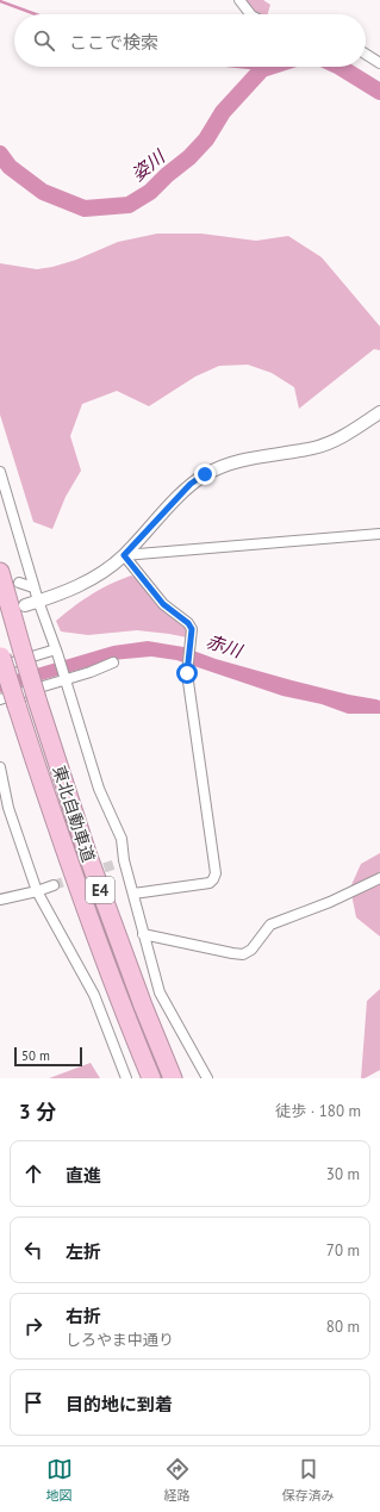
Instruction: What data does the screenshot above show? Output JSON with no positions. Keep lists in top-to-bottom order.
{
  "streets": {
    "highway": ["東北自動車道", "E4"]
  },
  "water": ["姿川", "赤川"],
  "scale_bar": "50 m",
  "page": {
    "search": "ここで検索",
    "scale": "50 m",
    "heading": ["3 分", "徒歩 · 180 m"],
    "list": [
      ["直進", "30 m"],
      ["左折", "70 m"],
      ["右折", "しろやま中通り", "80 m"],
      "目的地に到着"
    ],
    "nav": ["地図", "経路", "保存済み"]
  }
}
